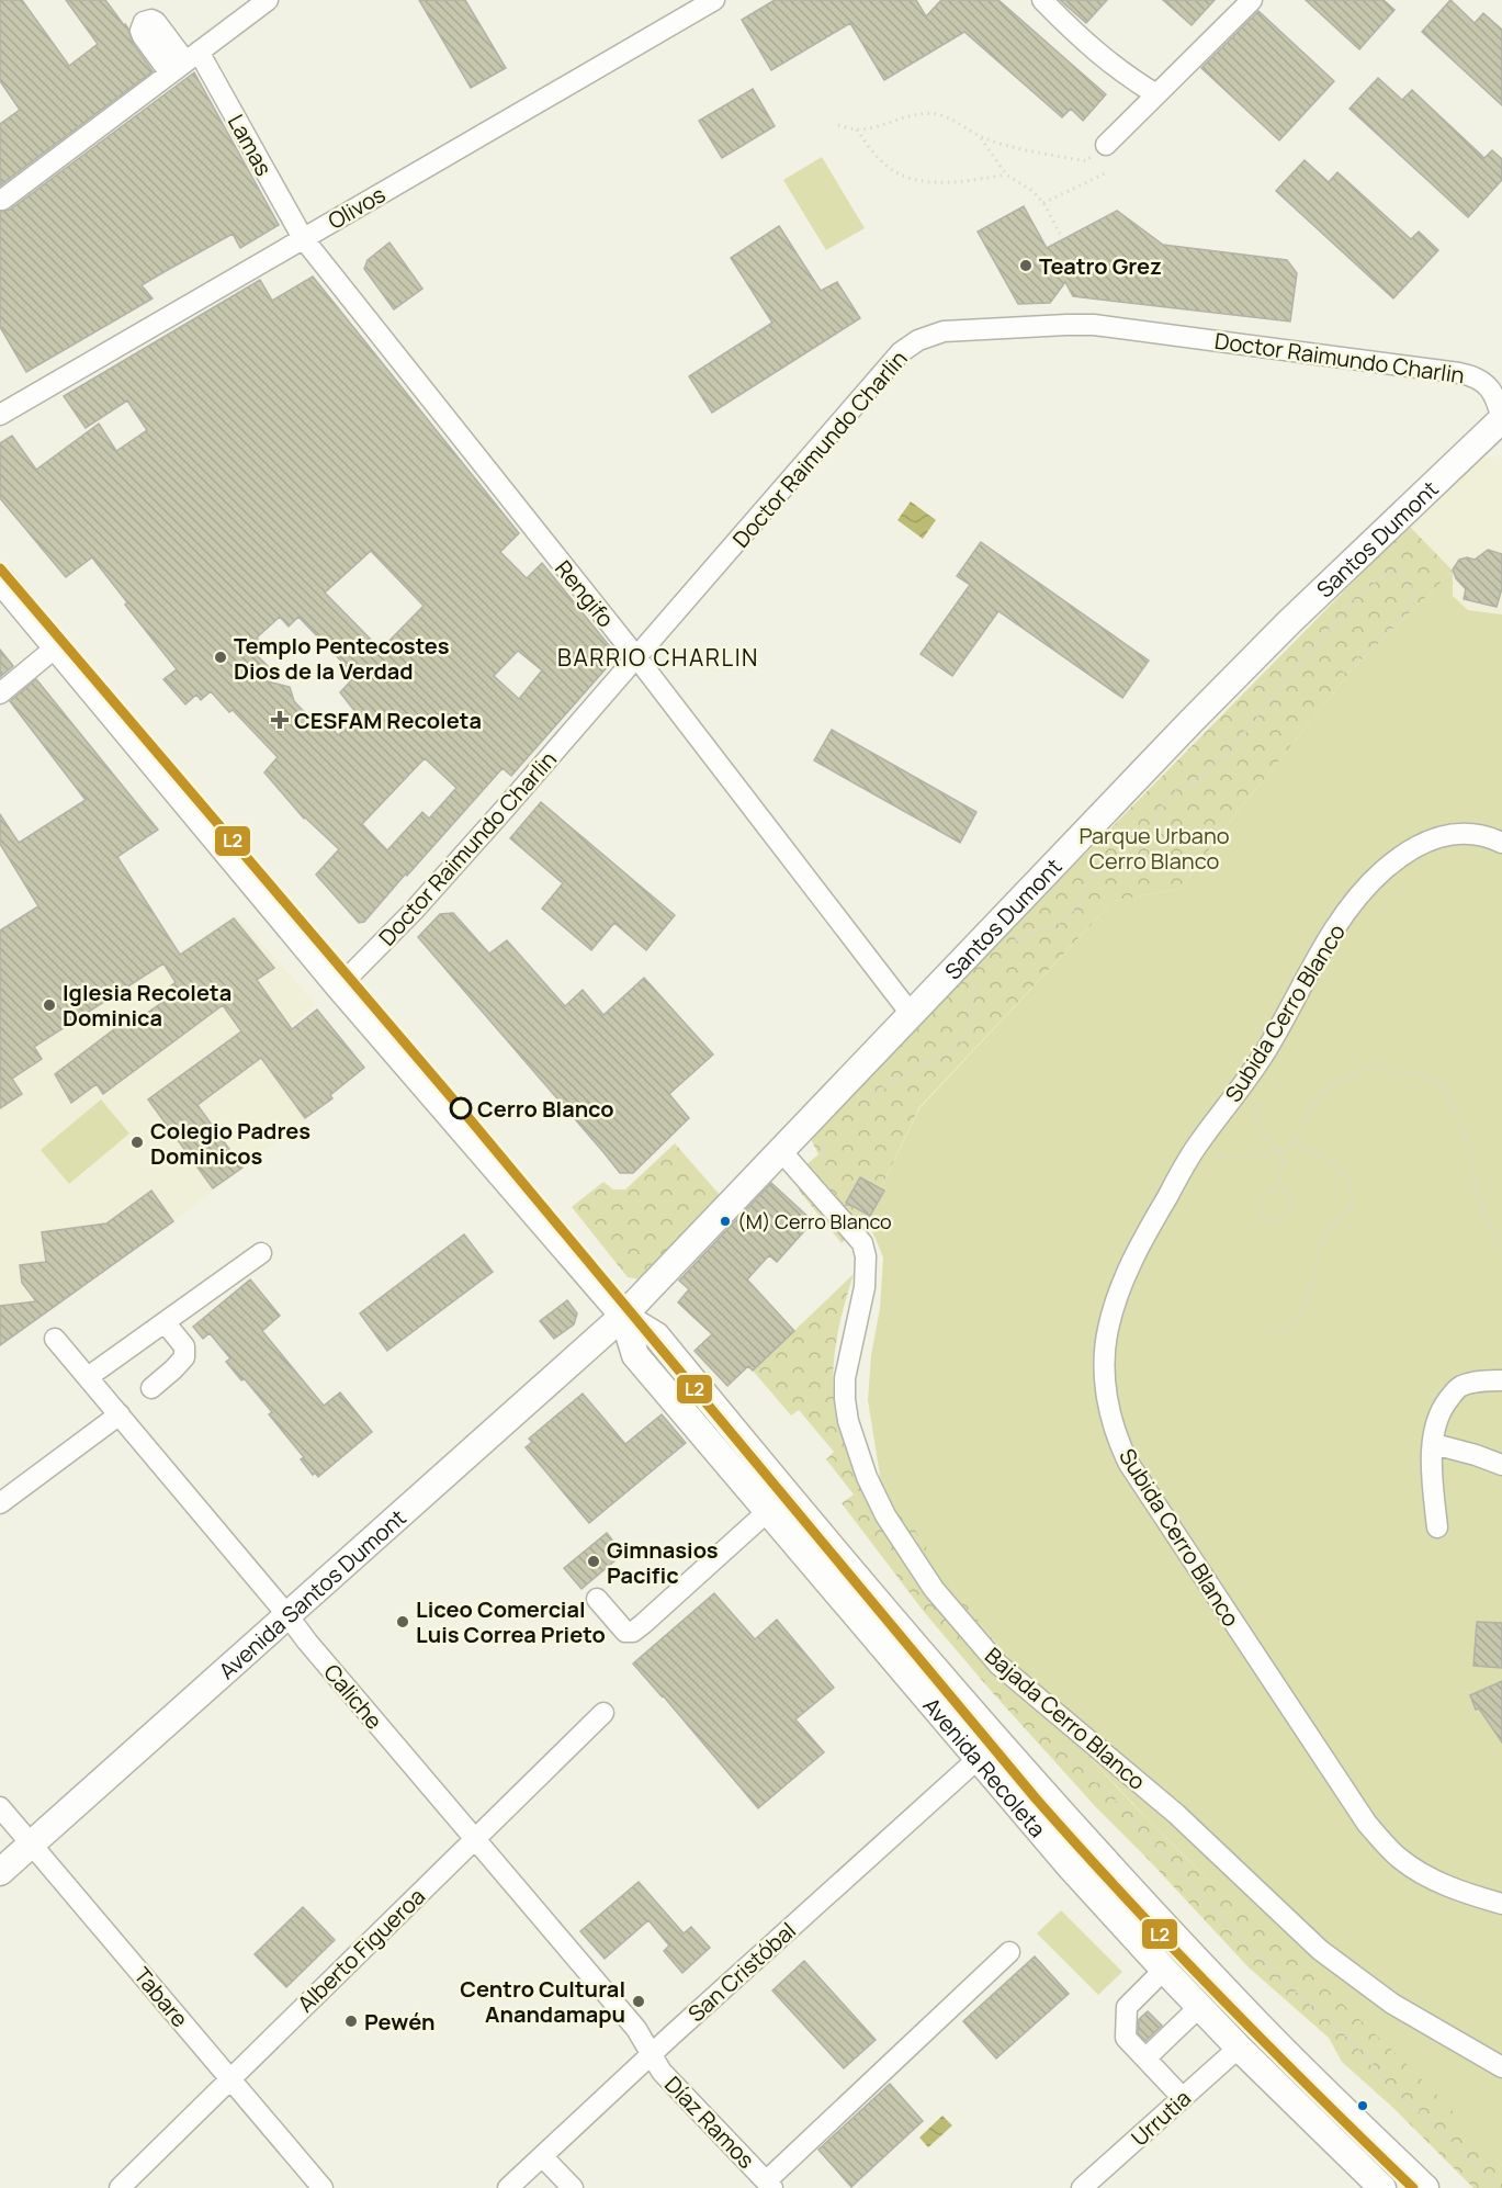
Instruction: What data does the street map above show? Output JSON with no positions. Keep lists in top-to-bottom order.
{
  "streets": {
    "main road": ["Santos Dumont", "Avenida Santos Dumont", "Avenida Recoleta"],
    "street": [
      "Lamas",
      "Olivos",
      "Doctor Raimundo Charlin",
      "Rengifo",
      "Subida Cerro Blanco",
      "Caliche",
      "Bajada Cerro Blanco",
      "Alberto Figueroa",
      "San Cristóbal",
      "Tabare",
      "Urrutia",
      "Díaz Ramos"
    ]
  },
  "crossings": [
    ["Lamas", "Olivos"],
    ["Lamas", "Rengifo"],
    ["Olivos", "Rengifo"],
    ["Doctor Raimundo Charlin", "Santos Dumont"],
    ["Doctor Raimundo Charlin", "Rengifo"],
    ["Doctor Raimundo Charlin", "Avenida Recoleta"],
    ["Santos Dumont", "Rengifo"],
    ["Santos Dumont", "Avenida Santos Dumont"],
    ["Santos Dumont", "Bajada Cerro Blanco"],
    ["Santos Dumont", "Avenida Recoleta"],
    ["Avenida Santos Dumont", "Caliche"],
    ["Avenida Santos Dumont", "Avenida Recoleta"],
    ["Avenida Santos Dumont", "Tabare"],
    ["Caliche", "Alberto Figueroa"],
    ["Caliche", "San Cristóbal"],
    ["Caliche", "Díaz Ramos"],
    ["Avenida Recoleta", "San Cristóbal"],
    ["Avenida Recoleta", "Urrutia"],
    ["Alberto Figueroa", "Tabare"],
    ["San Cristóbal", "Díaz Ramos"]
  ],
  "districts": ["BARRIO CHARLIN"],
  "parks": ["Parque Urbano Cerro Blanco"],
  "places": {
    "other": [
      "Teatro Grez",
      "Templo Pentecostes Dios de la Verdad",
      "Iglesia Recoleta Dominica",
      "Cerro Blanco",
      "Colegio Padres Dominicos",
      "(M) Cerro Blanco",
      "Gimnasios Pacific",
      "Liceo Comercial Luis Correa Prieto",
      "Centro Cultural Anandamapu",
      "Pewén"
    ],
    "health": ["CESFAM Recoleta"]
  },
  "lines": ["transit line L2"]
}
